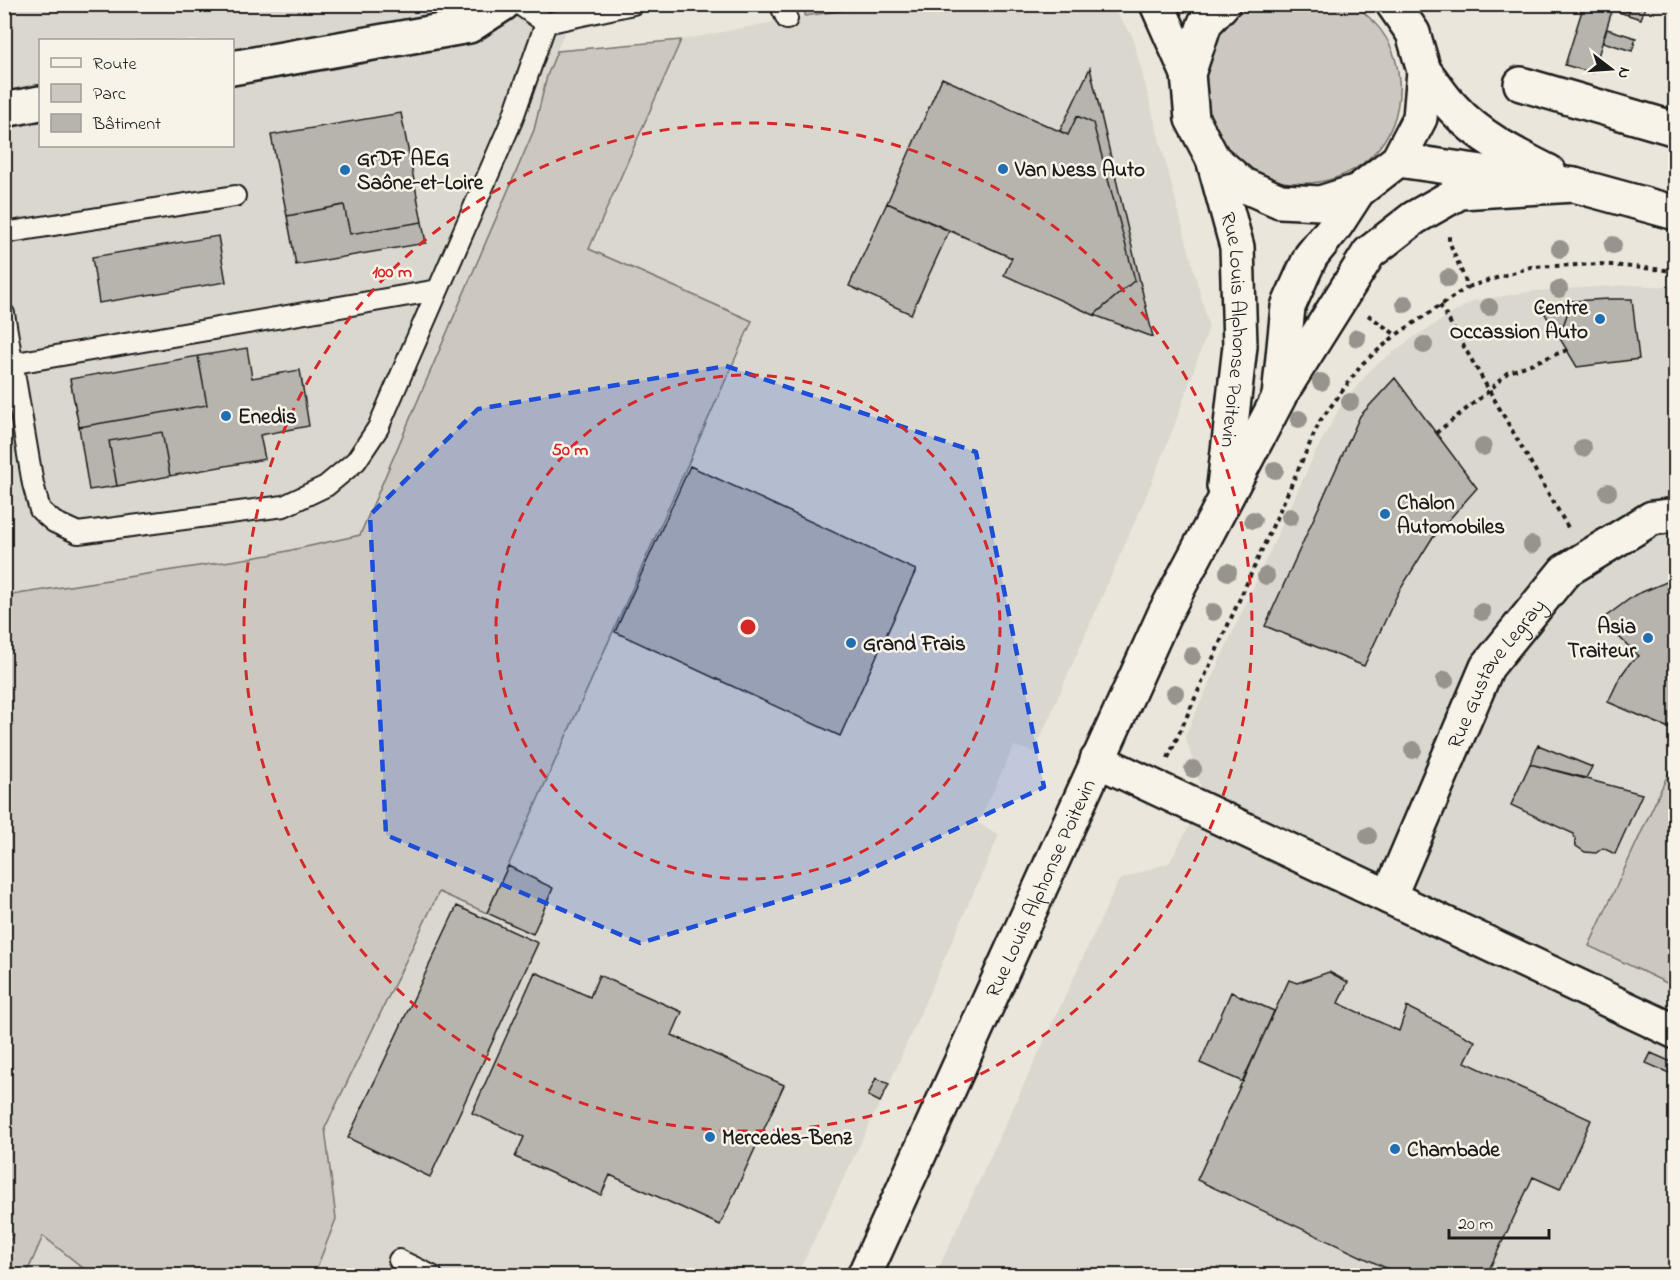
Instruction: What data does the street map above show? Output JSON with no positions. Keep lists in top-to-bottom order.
{
  "streets": {
    "street": ["Rue Louis Alphonse Poitevin", "Rue Gustave Legray"]
  },
  "places": [
    "Van Ness Auto",
    "GrDF AEG Saône-et-Loire",
    "Centre Occassion Auto",
    "Enedis",
    "Chalon Automobiles",
    "Asia Traiteur",
    "Grand Frais",
    "Mercedes-Benz",
    "Chambade"
  ],
  "legend": ["Route", "Parc", "Bâtiment"],
  "scale_bar": "20 m",
  "north": "right",
  "rings": ["100 m", "50 m"]
}
